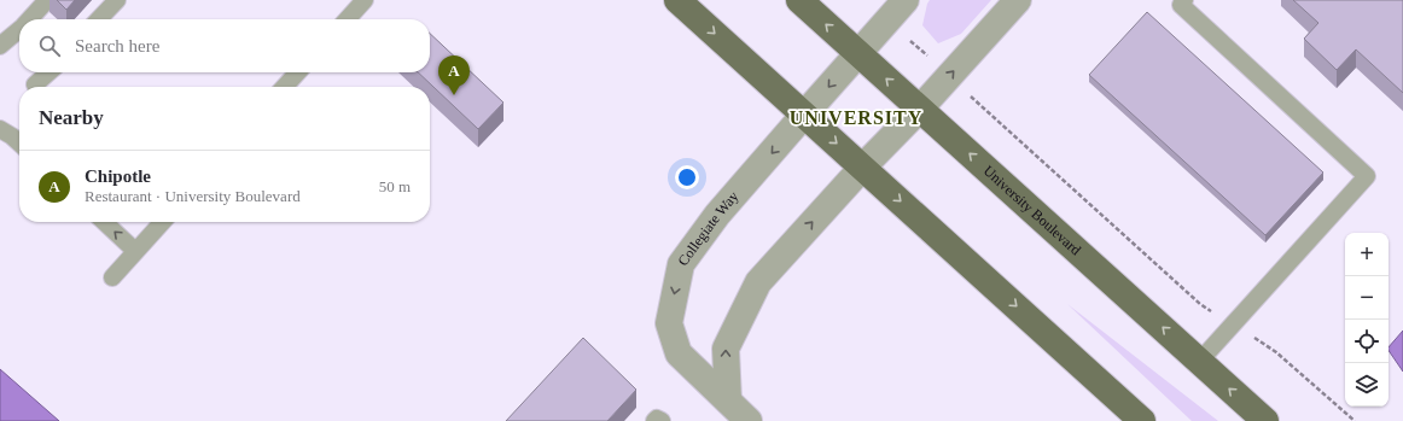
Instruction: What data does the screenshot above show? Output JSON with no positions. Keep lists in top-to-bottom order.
{
  "streets": {
    "main road": ["University Boulevard"],
    "street": ["Collegiate Way"]
  },
  "crossings": [
    ["University Boulevard", "Collegiate Way"]
  ],
  "districts": ["UNIVERSITY"],
  "page": {
    "search": "Search here",
    "pins": "A",
    "heading": "Nearby",
    "list": [
      {
        "mark": "A",
        "name": "Chipotle",
        "note": "Restaurant · University Boulevard",
        "value": "50 m"
      }
    ],
    "map_buttons": ["+", "−"]
  }
}
